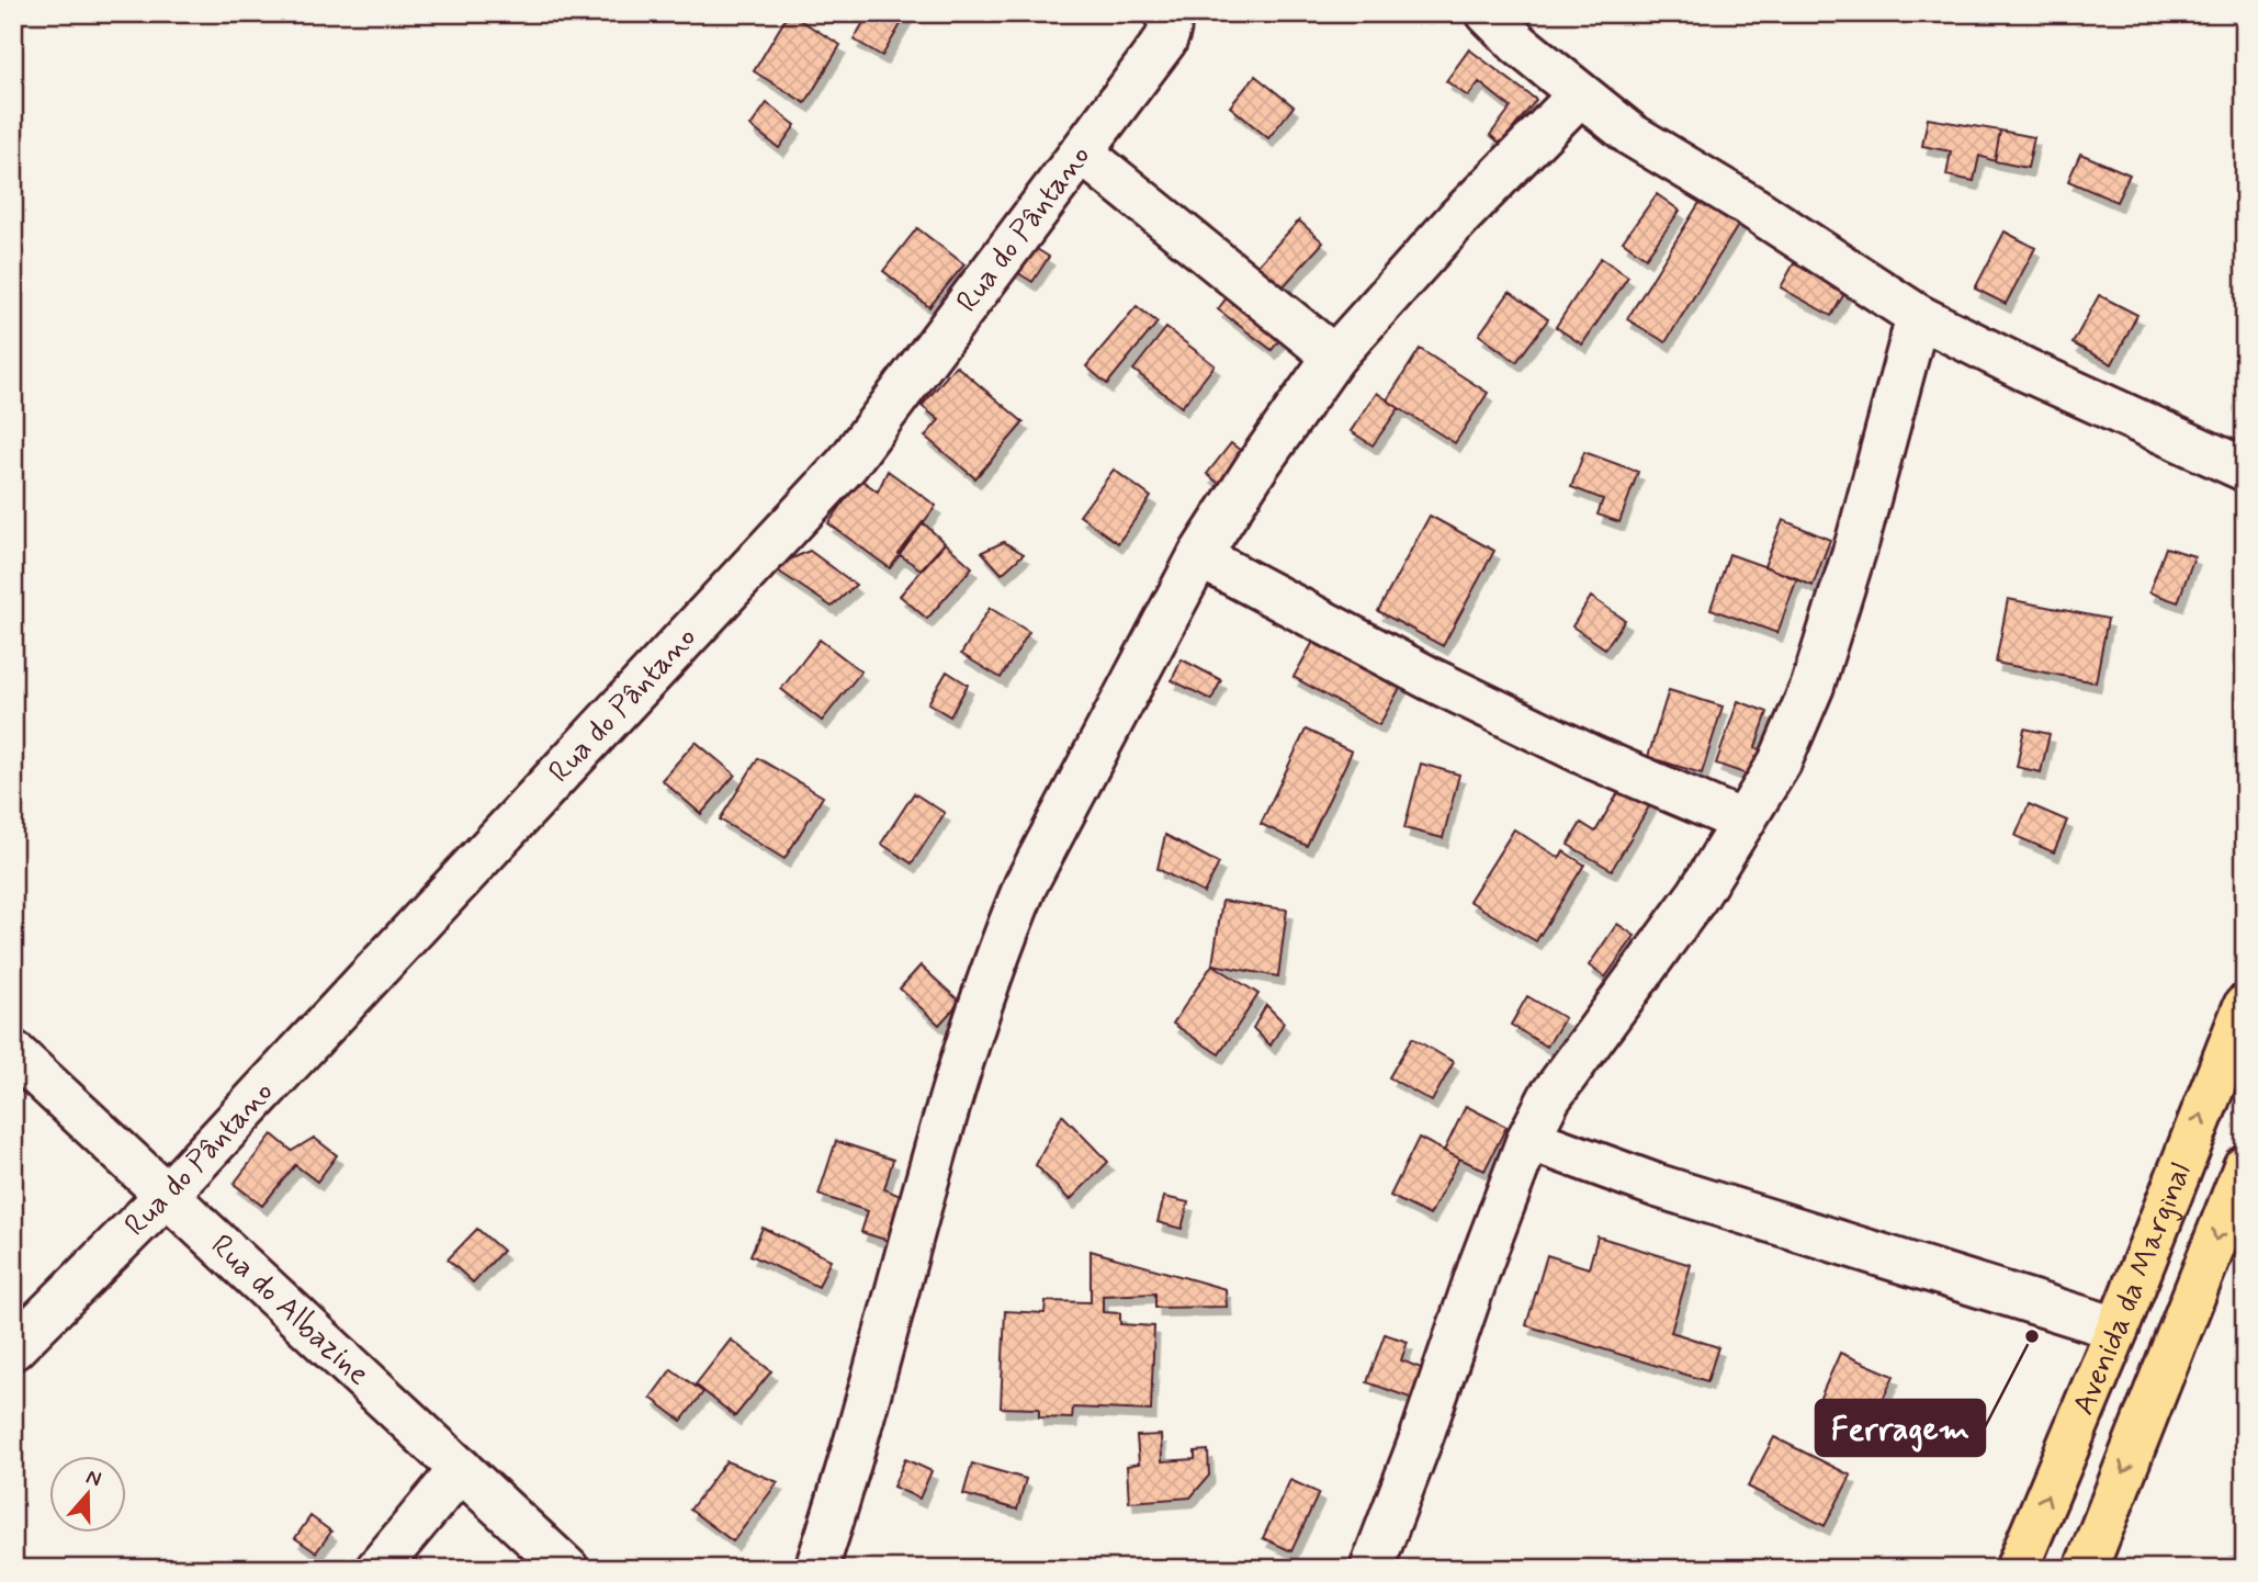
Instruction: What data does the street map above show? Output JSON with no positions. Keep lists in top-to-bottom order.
{
  "streets": {
    "main road": ["Avenida da Marginal"],
    "street": ["Rua do Pântano", "Rua do Albazine"]
  },
  "crossings": [
    ["Rua do Pântano", "Rua do Albazine"]
  ],
  "places": ["Ferragem"],
  "north": "top"
}
